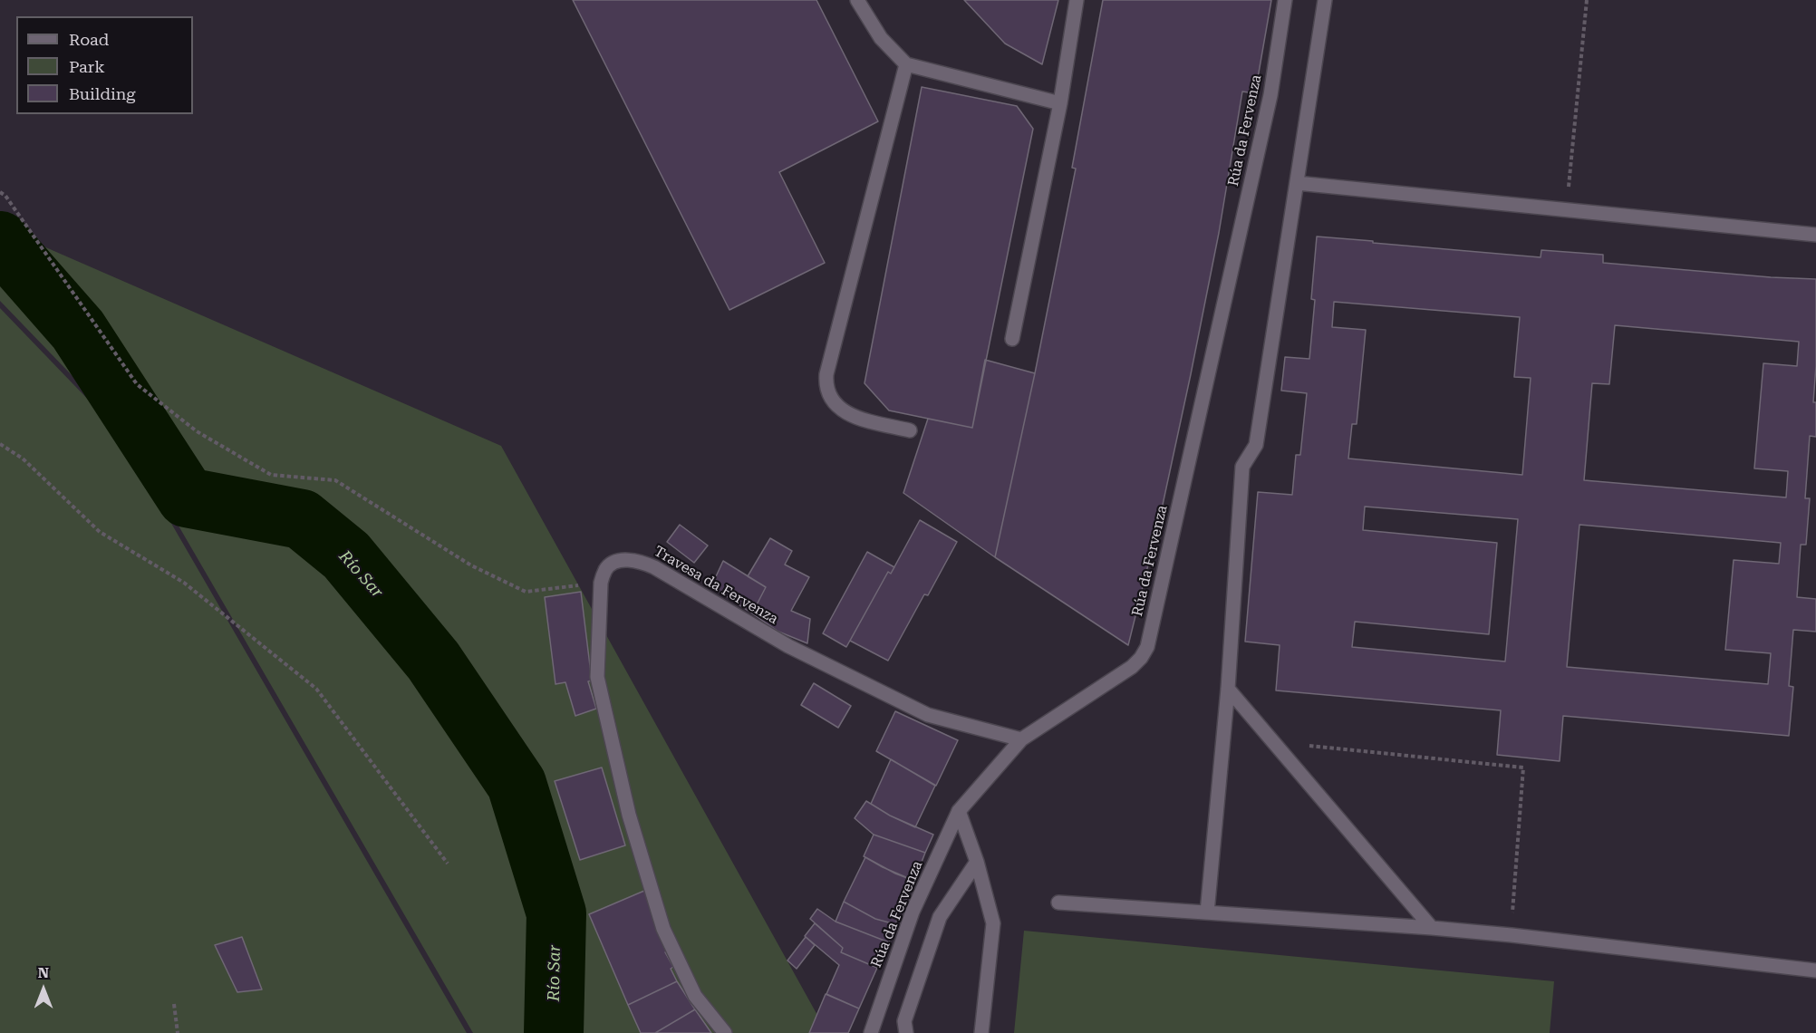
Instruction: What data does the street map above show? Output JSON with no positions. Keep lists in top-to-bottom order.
{
  "streets": {
    "street": ["Rúa da Fervenza", "Travesa da Fervenza"]
  },
  "crossings": [
    ["Rúa da Fervenza", "Travesa da Fervenza"]
  ],
  "water": ["Río Sar"],
  "legend": ["Road", "Park", "Building"],
  "north": "top"
}
